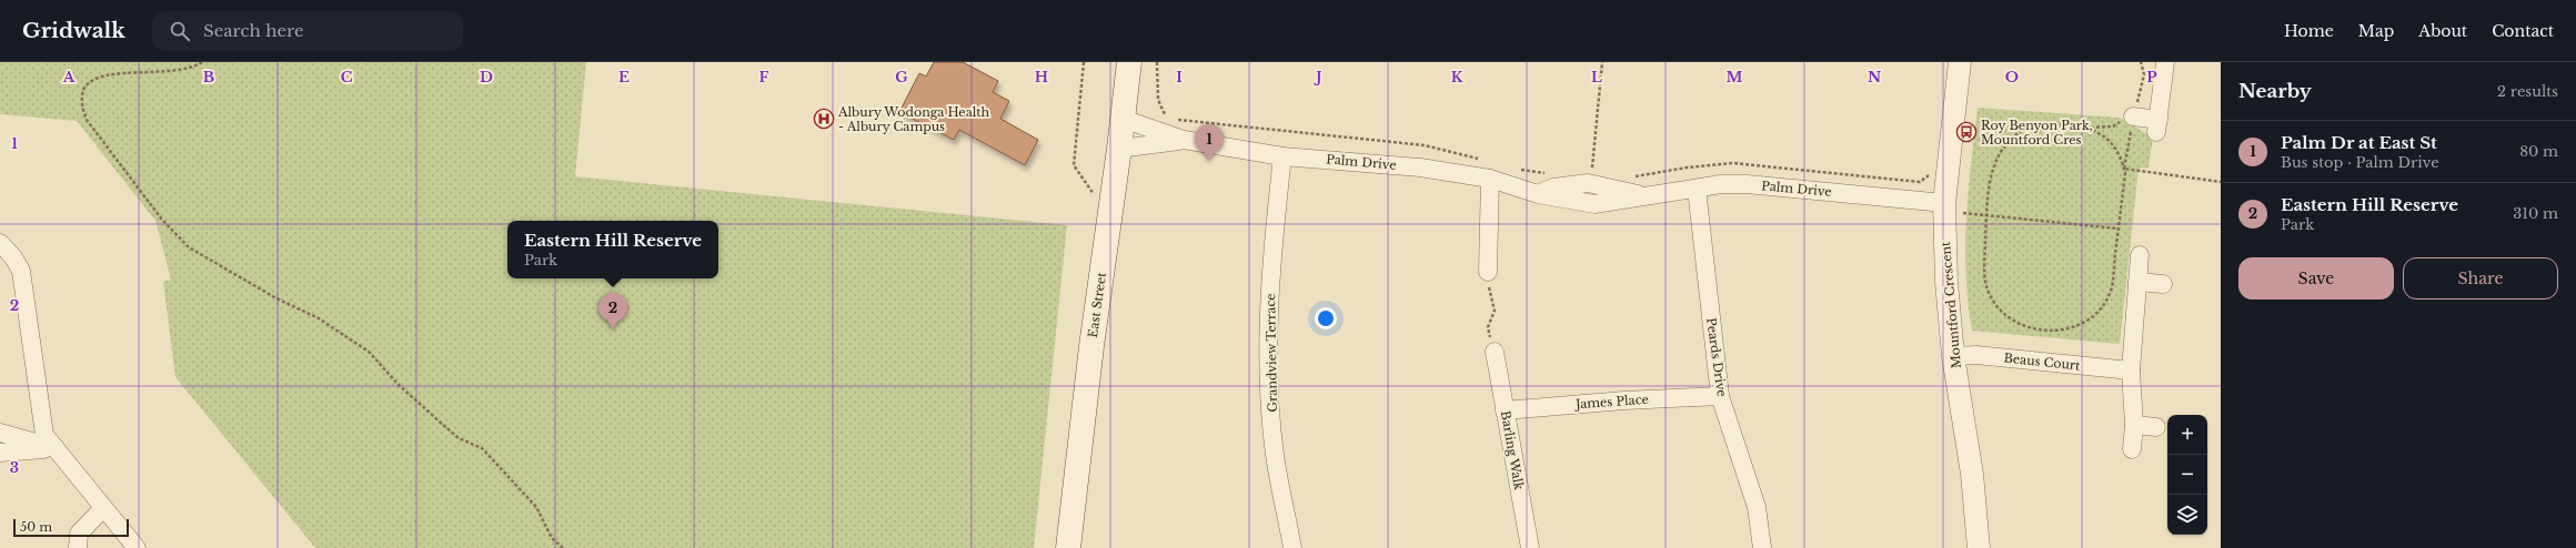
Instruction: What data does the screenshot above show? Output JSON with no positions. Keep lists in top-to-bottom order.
{
  "streets": {
    "main road": ["East Street"],
    "street": [
      "Palm Drive",
      "Mountford Crescent",
      "Grandview Terrace",
      "Peards Drive",
      "Beaus Court",
      "James Place",
      "Barling Walk"
    ]
  },
  "crossings": [
    ["Palm Drive", "East Street"],
    ["Palm Drive", "Mountford Crescent"],
    ["Palm Drive", "Grandview Terrace"],
    ["Palm Drive", "Peards Drive"],
    ["Mountford Crescent", "Beaus Court"],
    ["Peards Drive", "James Place"],
    ["James Place", "Barling Walk"]
  ],
  "places": {
    "hospital": ["Albury Wodonga Health - Albury Campus"],
    "bus stop": ["Roy Benyon Park, Mountford Cres"]
  },
  "scale_bar": "50 m",
  "page": {
    "header": "Gridwalk",
    "search": "Search here",
    "nav": [
      "Home",
      "Map",
      "About",
      "Contact"
    ],
    "heading": ["Nearby", "2 results"],
    "list": [
      {
        "mark": "1",
        "name": "Palm Dr at East St",
        "note": "Bus stop · Palm Drive",
        "value": "80 m"
      },
      {
        "mark": "2",
        "name": "Eastern Hill Reserve",
        "note": "Park",
        "value": "310 m"
      }
    ],
    "pins": ["1", "2"],
    "popup": ["Eastern Hill Reserve", "Park"],
    "buttons": ["Save", "Share"],
    "map_buttons": ["+", "−"],
    "scale": "50 m"
  },
  "grid": {
    "columns": [
      "A",
      "B",
      "C",
      "D",
      "E",
      "F",
      "G",
      "H",
      "I",
      "J",
      "K",
      "L",
      "M",
      "N",
      "O",
      "P"
    ],
    "rows": ["1", "2", "3"]
  }
}
